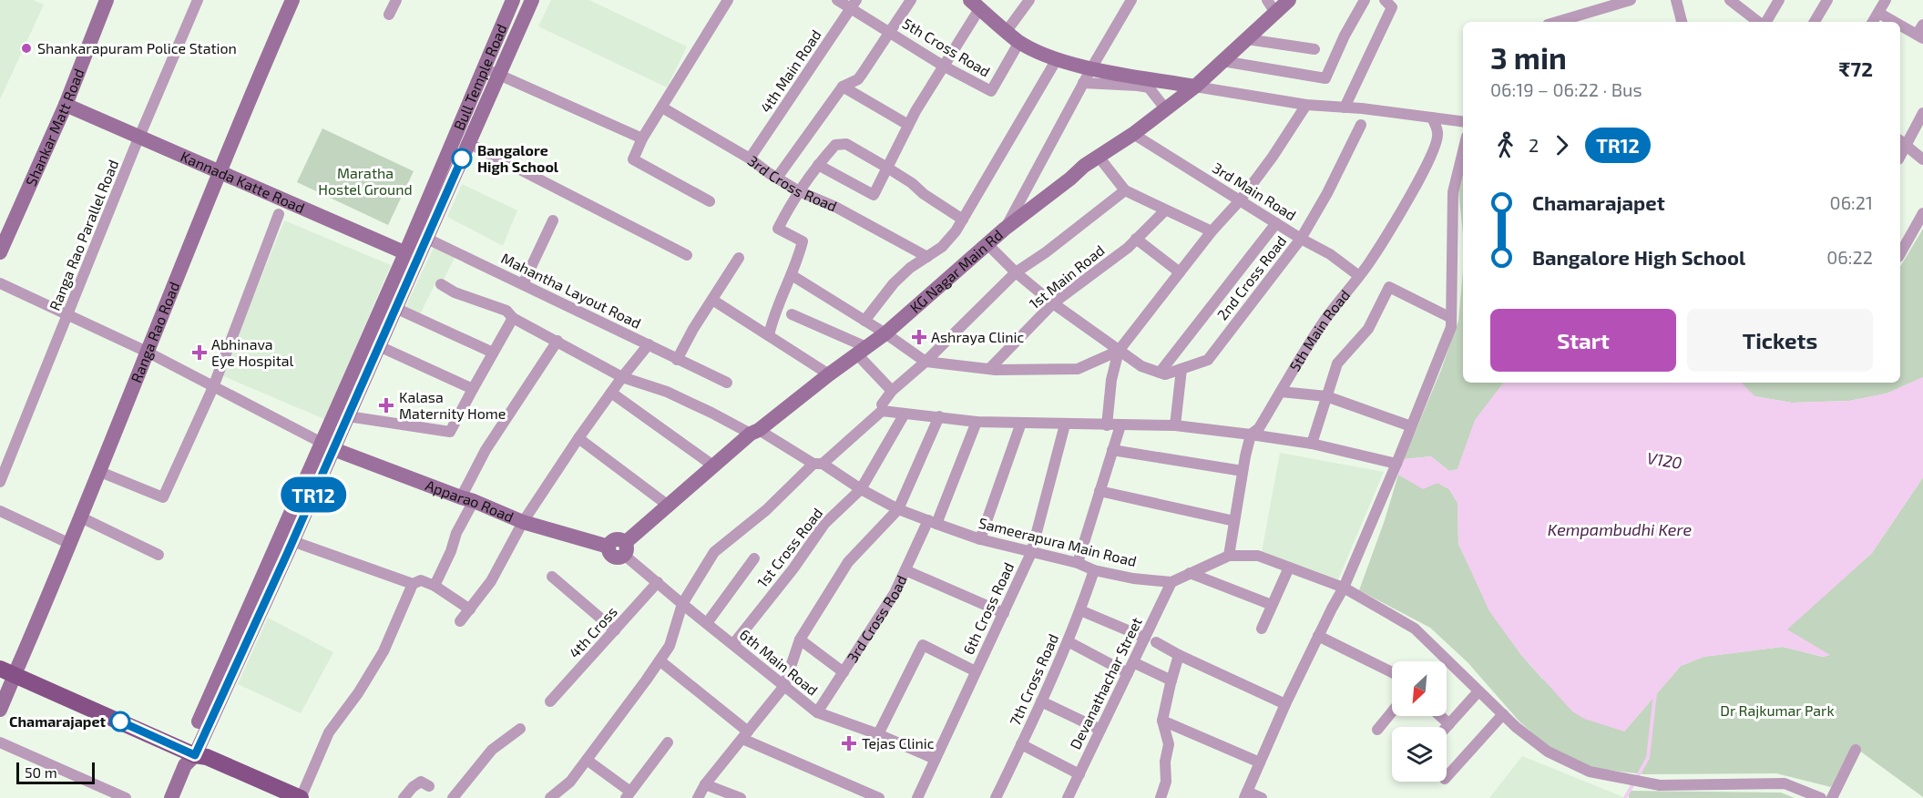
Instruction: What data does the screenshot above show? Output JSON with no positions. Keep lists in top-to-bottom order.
{
  "streets": {
    "street": [
      "5th Cross Road",
      "4th Main Road",
      "Bull Temple Road",
      "Shankar Matt Road",
      "Kannada Katte Road",
      "3rd Cross Road",
      "3rd Main Road",
      "Ranga Rao Parallel Road",
      "KG Nagar Main Rd",
      "1st Main Road",
      "2nd Cross Road",
      "Mahantha Layout Road",
      "5th Main Road",
      "Ranga Rao Road",
      "Apparao Road",
      "Sameerapura Main Road",
      "1st Cross Road",
      "6th Cross Road",
      "4th Cross",
      "6th Main Road",
      "7th Cross Road",
      "Devanathachar Street"
    ]
  },
  "crossings": [
    ["5th Cross Road", "4th Main Road"],
    ["4th Main Road", "3rd Cross Road"],
    ["Bull Temple Road", "Kannada Katte Road"],
    ["Bull Temple Road", "Mahantha Layout Road"],
    ["Bull Temple Road", "Apparao Road"],
    ["Shankar Matt Road", "Kannada Katte Road"],
    ["Kannada Katte Road", "Ranga Rao Parallel Road"],
    ["Kannada Katte Road", "Ranga Rao Road"],
    ["3rd Cross Road", "Sameerapura Main Road"],
    ["3rd Cross Road", "6th Main Road"],
    ["3rd Main Road", "KG Nagar Main Rd"],
    ["3rd Main Road", "2nd Cross Road"],
    ["3rd Main Road", "5th Main Road"],
    ["KG Nagar Main Rd", "Apparao Road"],
    ["KG Nagar Main Rd", "Sameerapura Main Road"],
    ["KG Nagar Main Rd", "6th Main Road"],
    ["Apparao Road", "6th Main Road"],
    ["Sameerapura Main Road", "1st Cross Road"],
    ["Sameerapura Main Road", "6th Cross Road"],
    ["Sameerapura Main Road", "7th Cross Road"],
    ["Sameerapura Main Road", "Devanathachar Street"],
    ["1st Cross Road", "6th Main Road"],
    ["6th Cross Road", "6th Main Road"],
    ["4th Cross", "6th Main Road"]
  ],
  "water": ["V120", "Kempambudhi Kere"],
  "parks": ["Maratha Hostel Ground", "Dr Rajkumar Park"],
  "places": {
    "other": ["Shankarapuram Police Station", "Bangalore High School", "Chamarajapet"],
    "health": [
      "Ashraya Clinic",
      "Abhinava Eye Hospital",
      "Kalasa Maternity Home",
      "Tejas Clinic"
    ]
  },
  "lines": ["bus line TR12"],
  "scale_bar": "50 m",
  "north": "bottom left",
  "page": {
    "on_map": "TR12",
    "heading": ["3 min", "06:19 – 06:22 · Bus", "₹72"],
    "legs": ["2", "TR12"],
    "list": [
      {
        "name": "Chamarajapet",
        "value": "06:21"
      },
      {
        "name": "Bangalore High School",
        "value": "06:22"
      }
    ],
    "buttons": ["Start", "Tickets"],
    "scale": "50 m"
  }
}
